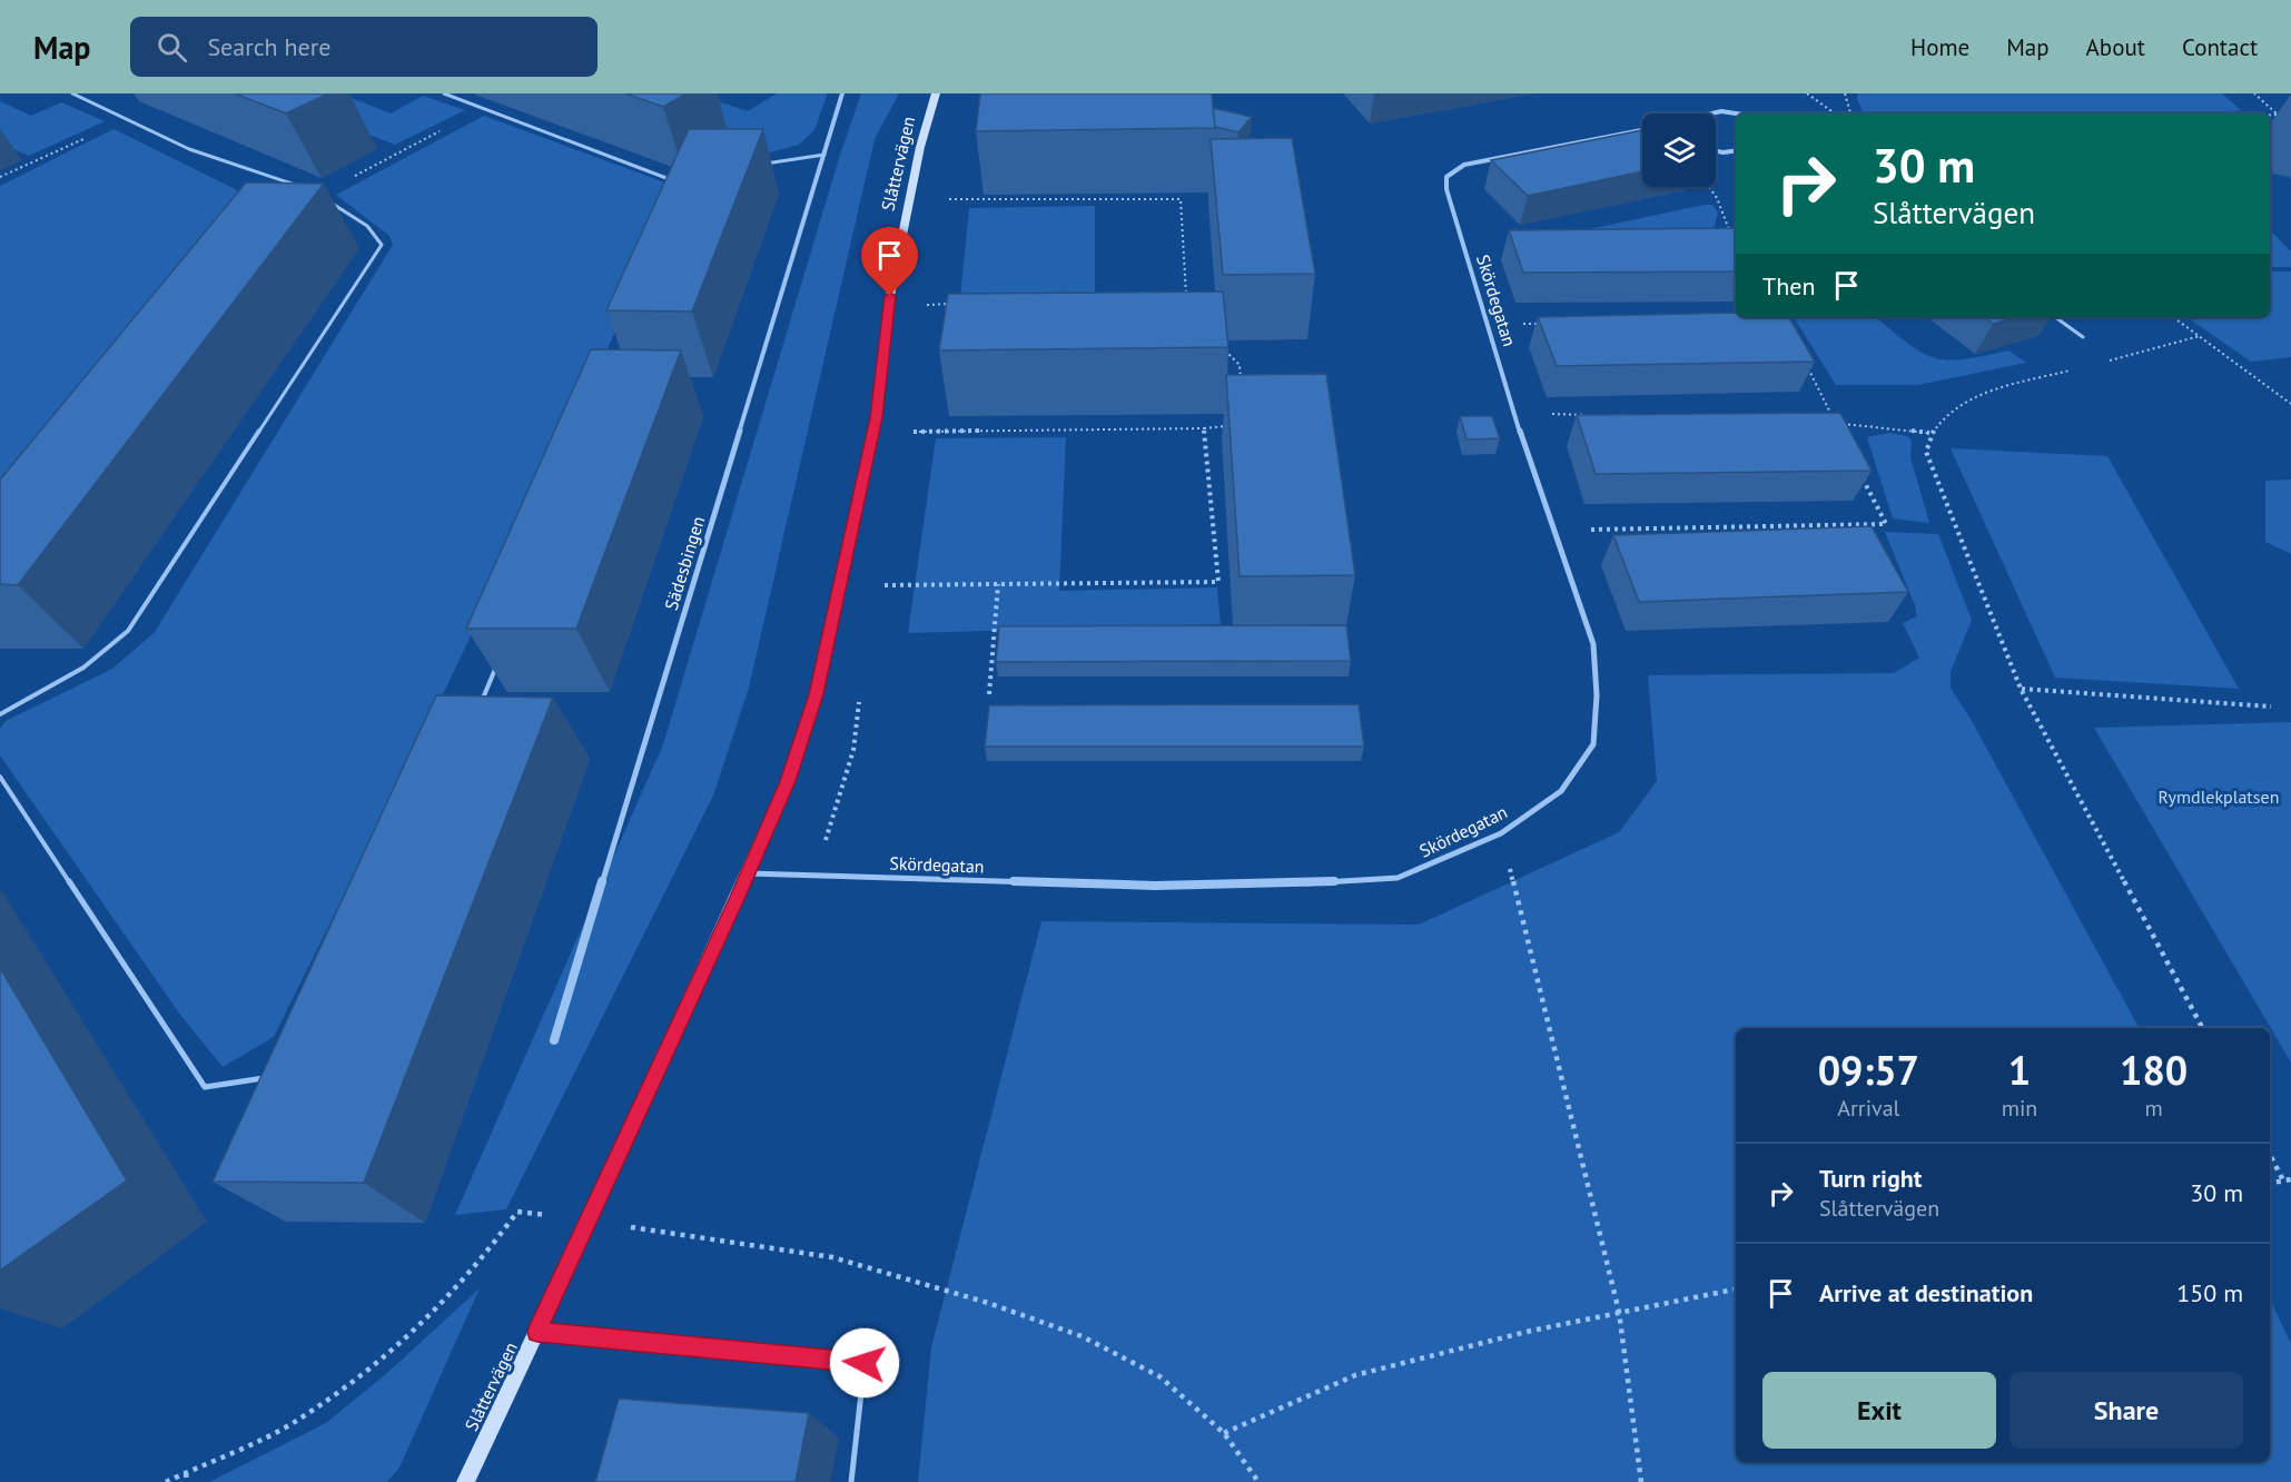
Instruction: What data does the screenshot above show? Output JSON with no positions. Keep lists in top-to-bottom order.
{
  "streets": {
    "street": ["Slåttervägen", "Skördegatan", "Sädesbingen"]
  },
  "crossings": [
    ["Slåttervägen", "Skördegatan"]
  ],
  "parks": ["Rymdlekplatsen"],
  "page": {
    "header": "Map",
    "search": "Search here",
    "nav": [
      "Home",
      "Map",
      "About",
      "Contact"
    ],
    "turn": ["30 m", "Slåttervägen"],
    "then": "Then",
    "eta": [
      "09:57",
      "Arrival",
      "1",
      "min",
      "180",
      "m"
    ],
    "list": [
      {
        "name": "Turn right",
        "note": "Slåttervägen",
        "value": "30 m"
      },
      {
        "name": "Arrive at destination",
        "value": "150 m"
      }
    ],
    "buttons": ["Exit", "Share"]
  }
}
